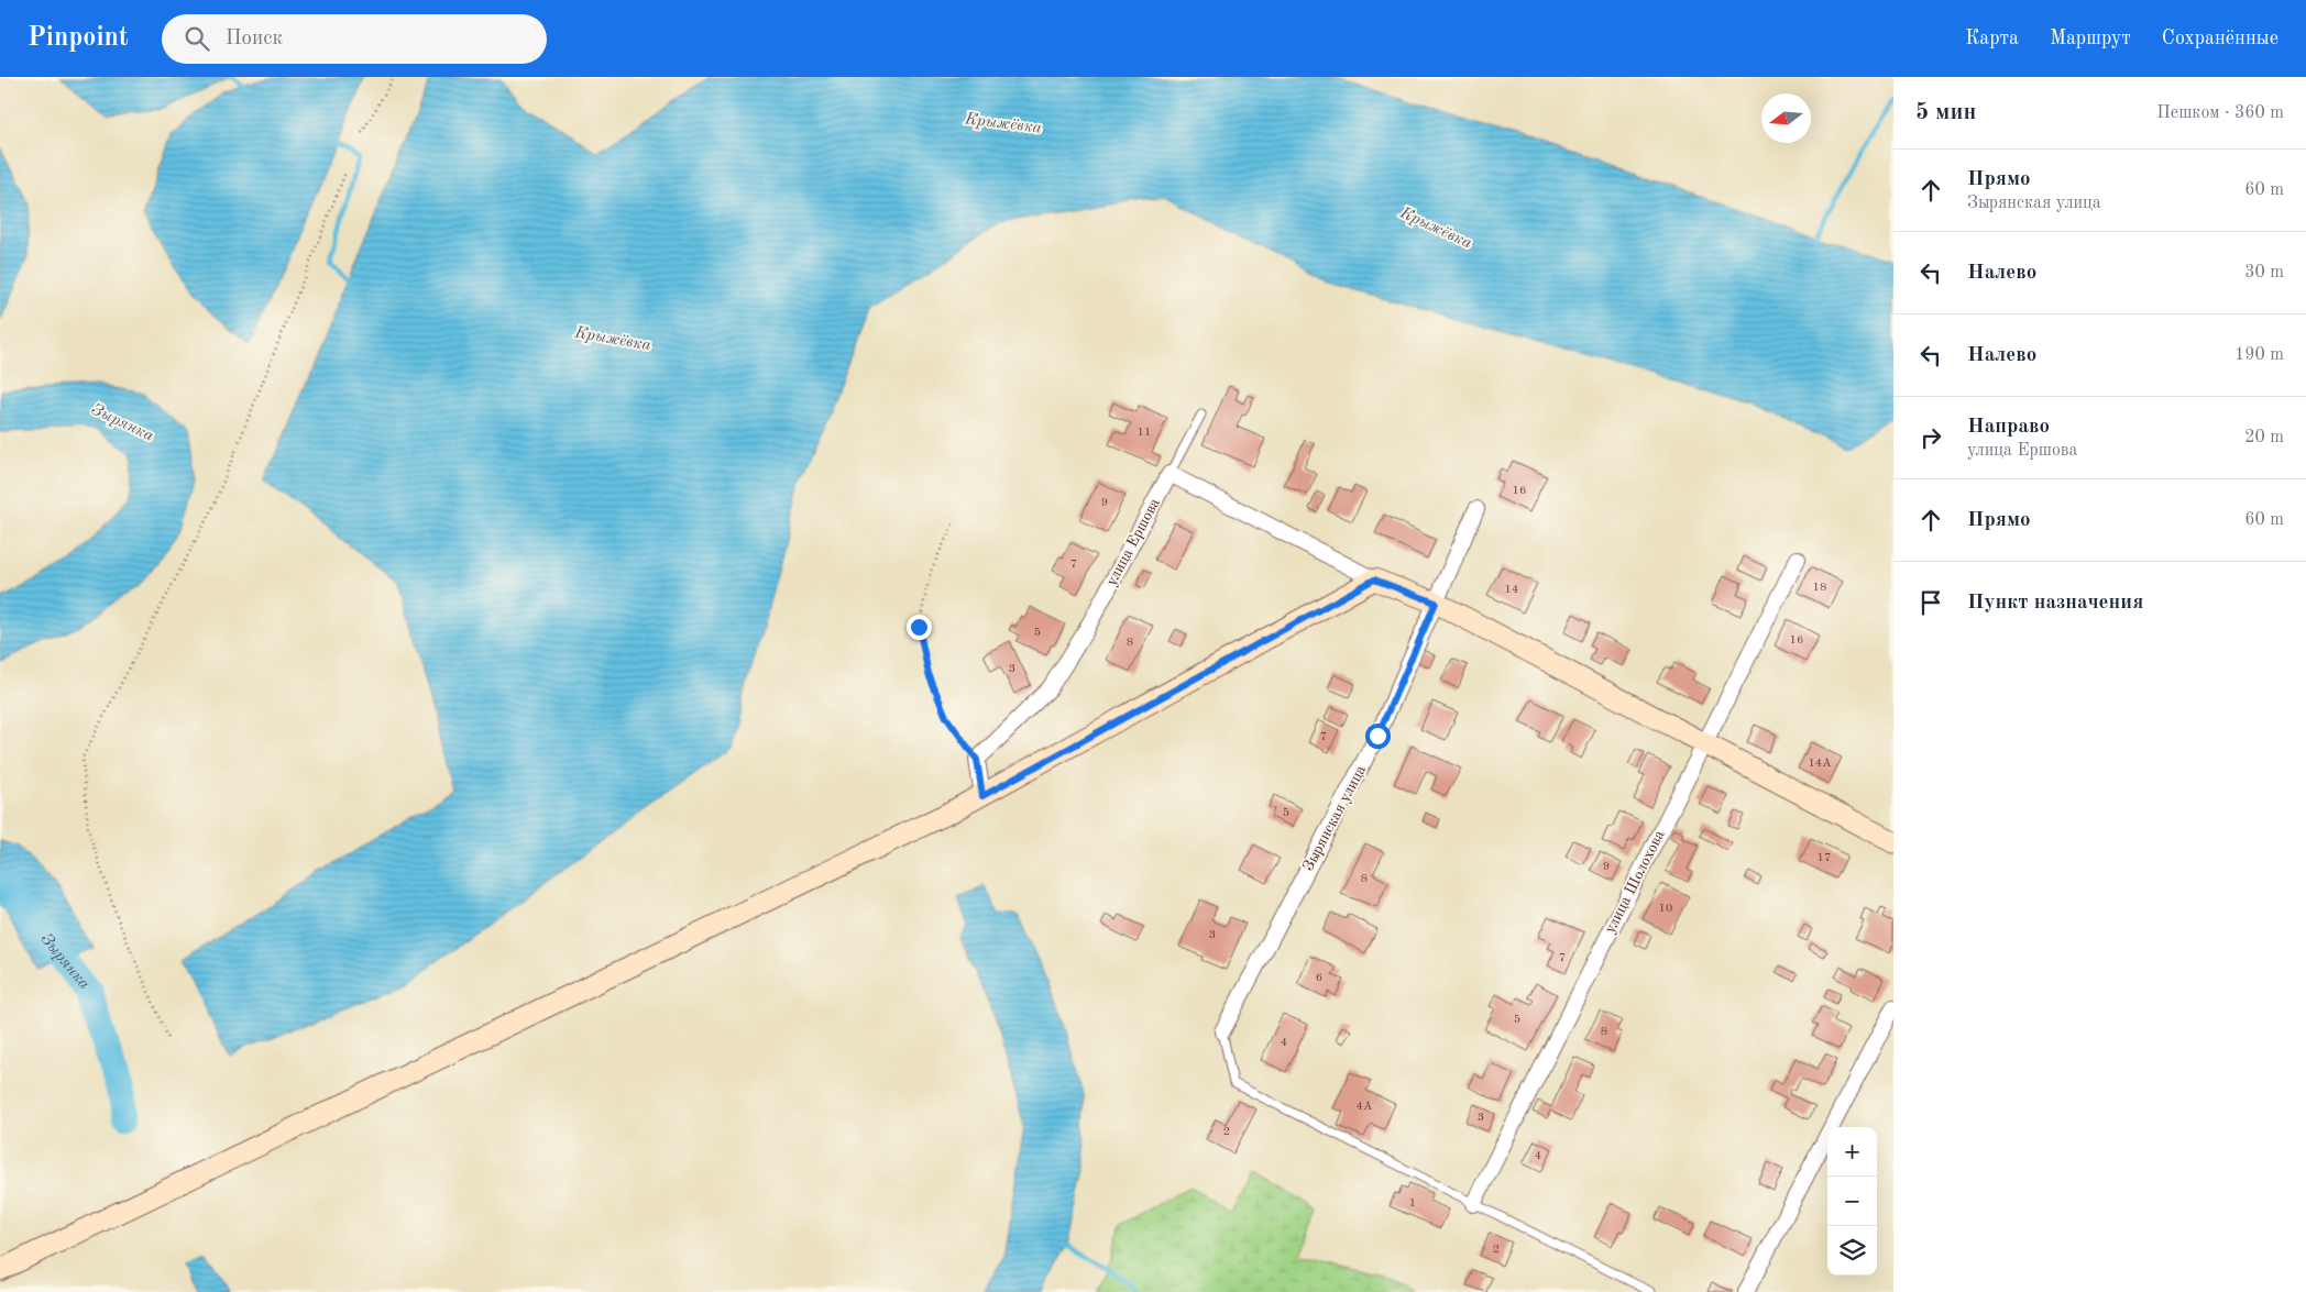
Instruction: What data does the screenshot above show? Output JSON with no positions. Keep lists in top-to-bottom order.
{
  "streets": {
    "street": ["улица Ершова", "Зырянская улица", "улица Шолохова"]
  },
  "water": ["Крыжёвка", "Зырянка"],
  "house_numbers": [
    "11",
    "16",
    "9",
    "7",
    "18",
    "14",
    "5",
    "16",
    "8",
    "3",
    "7",
    "14А",
    "5",
    "17",
    "9",
    "8",
    "10",
    "3",
    "7",
    "6",
    "5",
    "8",
    "4",
    "4А",
    "3",
    "2",
    "4",
    "1",
    "2"
  ],
  "north": "left",
  "page": {
    "header": "Pinpoint",
    "search": "Поиск",
    "nav": ["Карта", "Маршрут", "Сохранённые"],
    "heading": ["5 мин", "Пешком · 360 m"],
    "list": [
      ["Прямо", "Зырянская улица", "60 m"],
      ["Налево", "30 m"],
      ["Налево", "190 m"],
      ["Направо", "улица Ершова", "20 m"],
      ["Прямо", "60 m"],
      "Пункт назначения"
    ],
    "map_buttons": ["+", "−"]
  }
}
